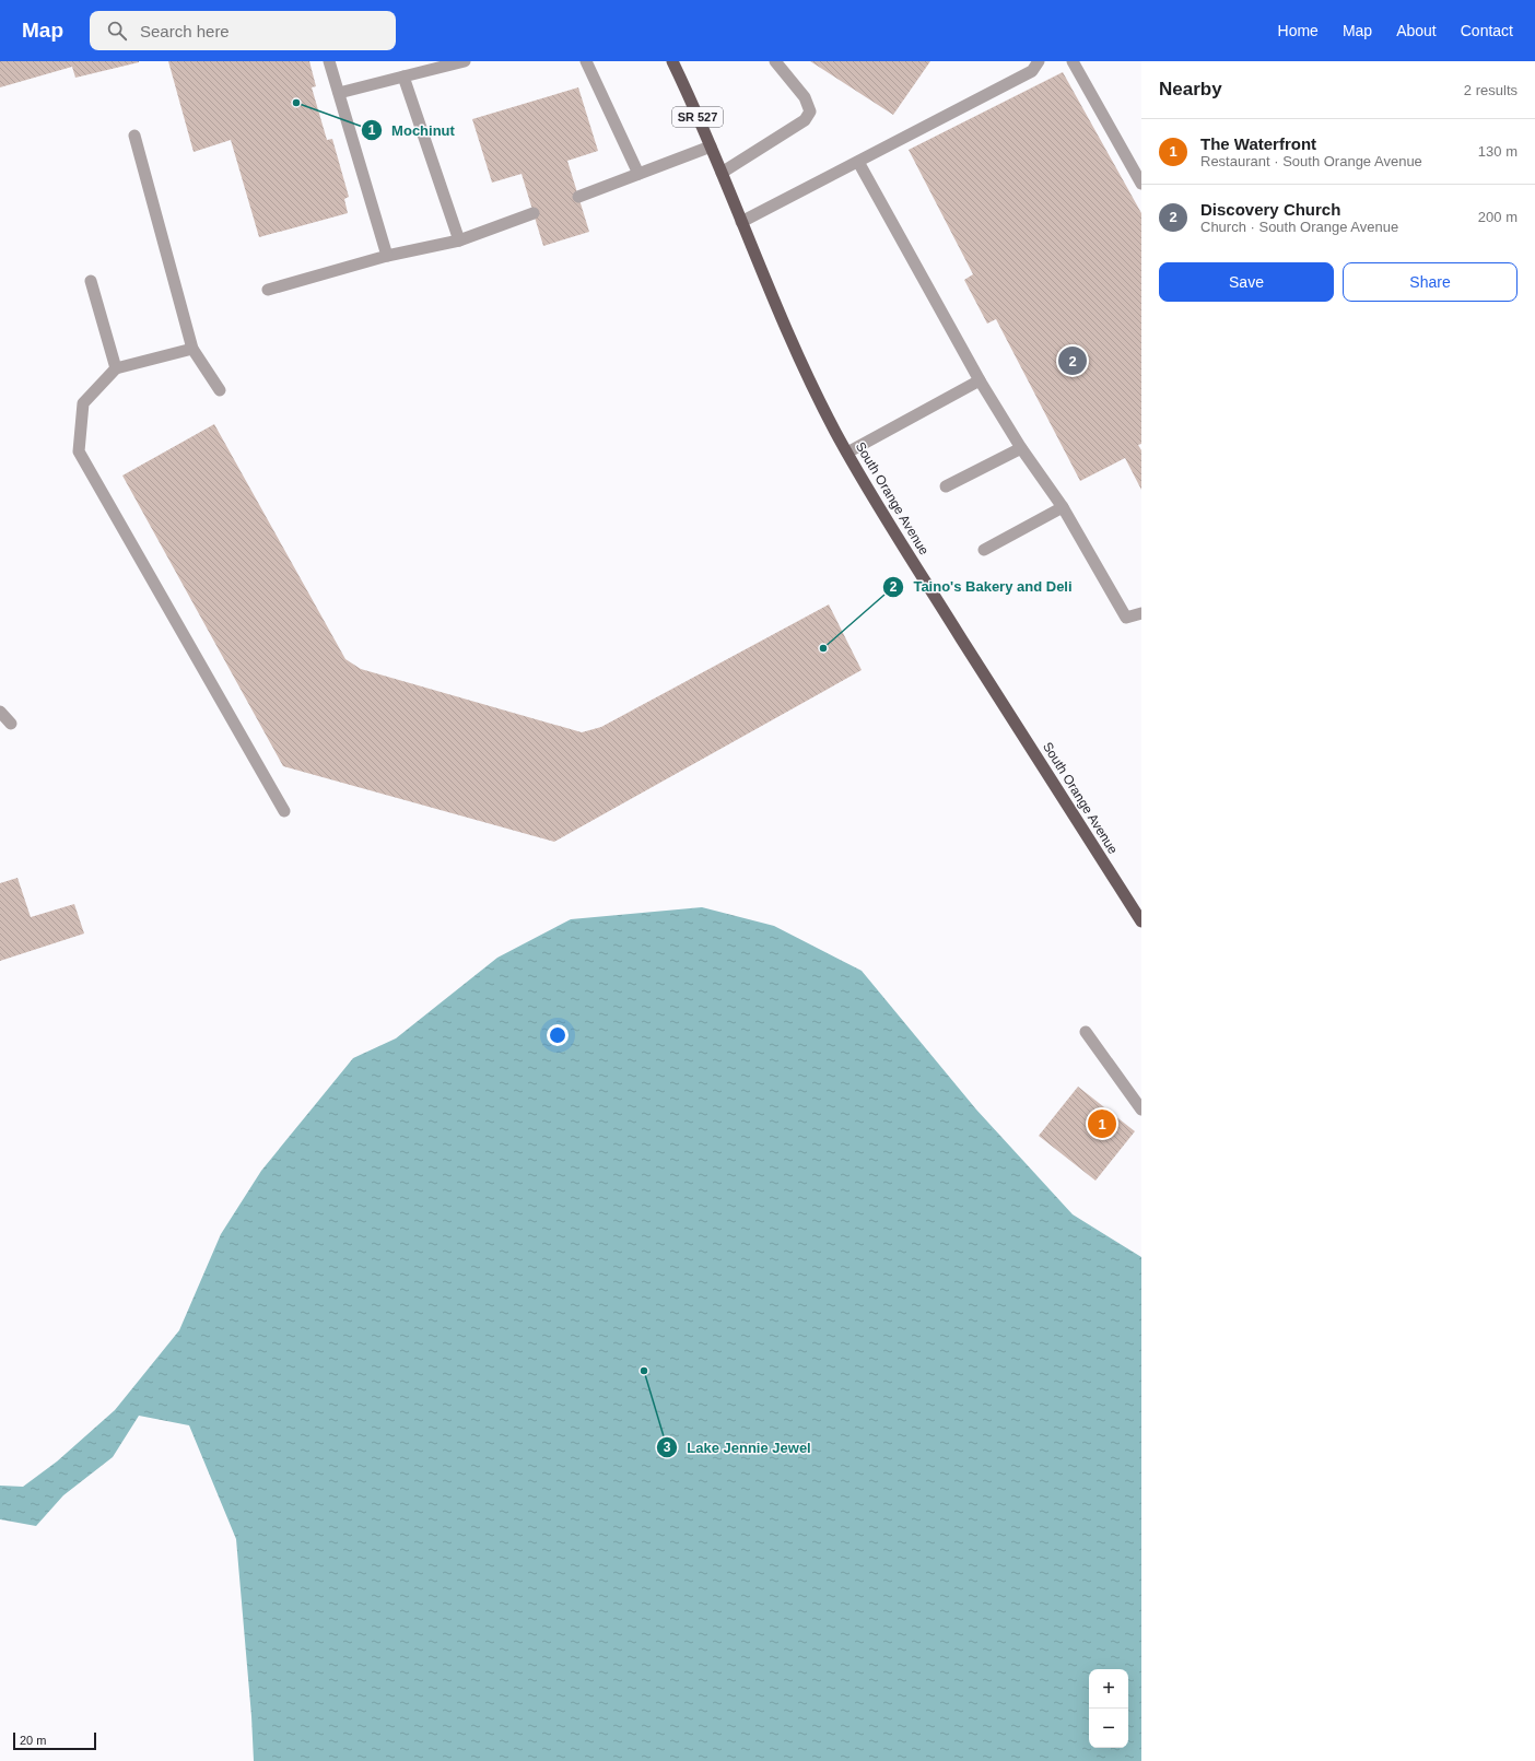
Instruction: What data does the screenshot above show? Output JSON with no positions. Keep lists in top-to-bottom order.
{
  "streets": {
    "main road": ["SR 527", "South Orange Avenue"]
  },
  "places": ["Mochinut", "Taino's Bakery and Deli", "Lake Jennie Jewel"],
  "scale_bar": "20 m",
  "page": {
    "header": "Map",
    "search": "Search here",
    "nav": [
      "Home",
      "Map",
      "About",
      "Contact"
    ],
    "heading": ["Nearby", "2 results"],
    "list": [
      {
        "mark": "1",
        "name": "The Waterfront",
        "note": "Restaurant · South Orange Avenue",
        "value": "130 m"
      },
      {
        "mark": "2",
        "name": "Discovery Church",
        "note": "Church · South Orange Avenue",
        "value": "200 m"
      }
    ],
    "buttons": ["Save", "Share"],
    "pins": ["2", "1"],
    "map_buttons": ["+", "−"],
    "scale": "20 m"
  }
}
